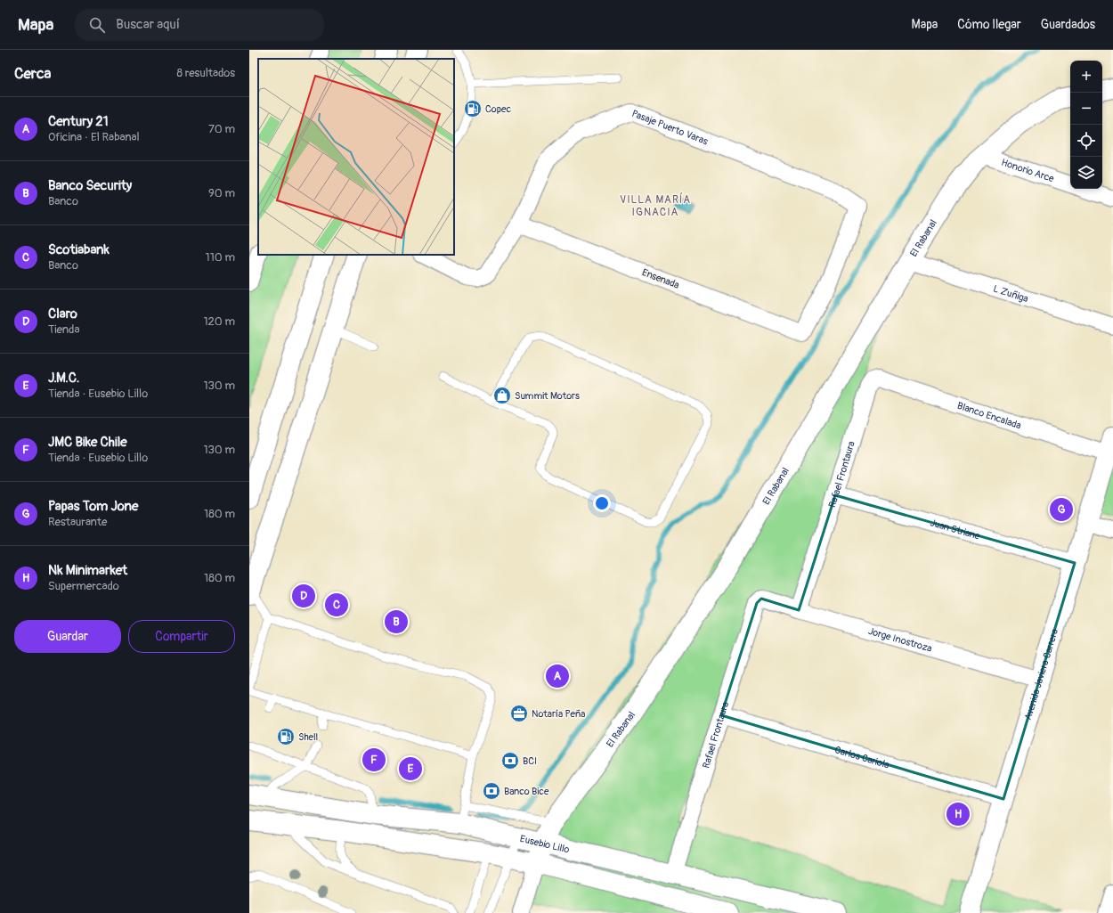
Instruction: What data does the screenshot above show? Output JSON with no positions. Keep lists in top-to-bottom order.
{
  "streets": {
    "street": [
      "Pasaje Puerto Varas",
      "Honorio Arce",
      "El Rabanal",
      "Ensenada",
      "L Zuñiga",
      "Blanco Encalada",
      "Rafael Frontaura",
      "Juan Striane",
      "Jorge Inostroza",
      "Avenida Javiera Carrera",
      "Carlos Cariola",
      "Eusebio Lillo"
    ]
  },
  "crossings": [
    ["Pasaje Puerto Varas", "Ensenada"],
    ["Honorio Arce", "El Rabanal"],
    ["El Rabanal", "L Zuñiga"],
    ["El Rabanal", "Eusebio Lillo"],
    ["Blanco Encalada", "Rafael Frontaura"],
    ["Blanco Encalada", "Avenida Javiera Carrera"],
    ["Rafael Frontaura", "Juan Striane"],
    ["Rafael Frontaura", "Jorge Inostroza"],
    ["Rafael Frontaura", "Carlos Cariola"],
    ["Rafael Frontaura", "Eusebio Lillo"],
    ["Juan Striane", "Avenida Javiera Carrera"],
    ["Jorge Inostroza", "Avenida Javiera Carrera"],
    ["Avenida Javiera Carrera", "Carlos Cariola"]
  ],
  "districts": ["VILLA MARÍA IGNACIA"],
  "places": {
    "fuel station": ["Copec", "Shell"],
    "shop": ["Summit Motors"],
    "office": ["Notaría Peña"],
    "bank": ["BCI", "Banco Bice"]
  },
  "page": {
    "header": "Mapa",
    "search": "Buscar aquí",
    "nav": ["Mapa", "Cómo llegar", "Guardados"],
    "heading": ["Cerca", "8 resultados"],
    "map_buttons": ["+", "−"],
    "list": [
      {
        "mark": "A",
        "name": "Century 21",
        "note": "Oficina · El Rabanal",
        "value": "70 m"
      },
      {
        "mark": "B",
        "name": "Banco Security",
        "note": "Banco",
        "value": "90 m"
      },
      {
        "mark": "C",
        "name": "Scotiabank",
        "note": "Banco",
        "value": "110 m"
      },
      {
        "mark": "D",
        "name": "Claro",
        "note": "Tienda",
        "value": "120 m"
      },
      {
        "mark": "E",
        "name": "J.M.C.",
        "note": "Tienda · Eusebio Lillo",
        "value": "130 m"
      },
      {
        "mark": "F",
        "name": "JMC Bike Chile",
        "note": "Tienda · Eusebio Lillo",
        "value": "130 m"
      },
      {
        "mark": "G",
        "name": "Papas Tom Jone",
        "note": "Restaurante",
        "value": "180 m"
      },
      {
        "mark": "H",
        "name": "Nk Minimarket",
        "note": "Supermercado",
        "value": "180 m"
      }
    ],
    "pins": [
      "G",
      "D",
      "C",
      "B",
      "A",
      "F",
      "E",
      "H"
    ],
    "buttons": ["Guardar", "Compartir"]
  }
}
